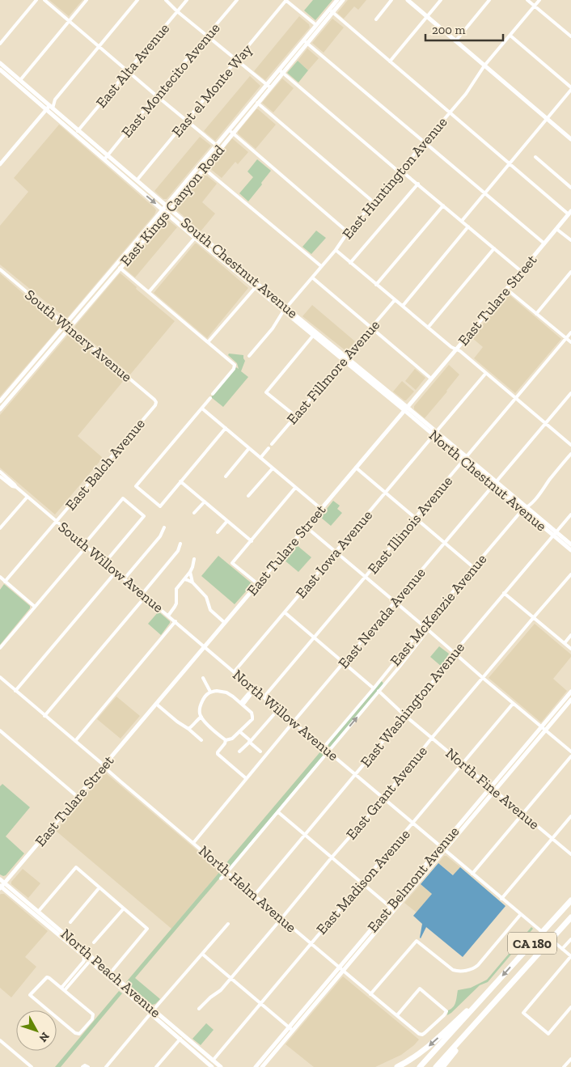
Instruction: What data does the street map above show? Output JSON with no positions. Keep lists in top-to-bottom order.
{
  "streets": {
    "highway": ["CA 180"],
    "main road": [
      "East Kings Canyon Road",
      "South Chestnut Avenue",
      "East Tulare Street",
      "North Chestnut Avenue",
      "East Belmont Avenue",
      "North Peach Avenue"
    ],
    "street": [
      "East Alta Avenue",
      "East Montecito Avenue",
      "East el Monte Way",
      "East Huntington Avenue",
      "South Winery Avenue",
      "East Fillmore Avenue",
      "East Balch Avenue",
      "East Illinois Avenue",
      "East Iowa Avenue",
      "South Willow Avenue",
      "East McKenzie Avenue",
      "East Nevada Avenue",
      "East Washington Avenue",
      "North Willow Avenue",
      "North Fine Avenue",
      "East Grant Avenue",
      "East Madison Avenue",
      "North Helm Avenue"
    ]
  },
  "crossings": [
    ["East Alta Avenue", "South Chestnut Avenue"],
    ["East Montecito Avenue", "South Chestnut Avenue"],
    ["East el Monte Way", "South Chestnut Avenue"],
    ["East Huntington Avenue", "South Chestnut Avenue"],
    ["East Kings Canyon Road", "South Chestnut Avenue"],
    ["East Kings Canyon Road", "South Winery Avenue"],
    ["South Chestnut Avenue", "East Tulare Street"],
    ["South Chestnut Avenue", "East Fillmore Avenue"],
    ["South Chestnut Avenue", "North Chestnut Avenue"],
    ["East Tulare Street", "North Chestnut Avenue"],
    ["East Tulare Street", "South Willow Avenue"],
    ["East Tulare Street", "North Willow Avenue"],
    ["East Tulare Street", "North Helm Avenue"],
    ["East Tulare Street", "North Peach Avenue"],
    ["South Winery Avenue", "East Balch Avenue"],
    ["East Balch Avenue", "South Willow Avenue"],
    ["North Chestnut Avenue", "East Illinois Avenue"],
    ["North Chestnut Avenue", "East Iowa Avenue"],
    ["North Chestnut Avenue", "East McKenzie Avenue"],
    ["North Chestnut Avenue", "East Nevada Avenue"],
    ["North Chestnut Avenue", "East Washington Avenue"],
    ["East Illinois Avenue", "North Willow Avenue"],
    ["East Iowa Avenue", "North Willow Avenue"],
    ["South Willow Avenue", "North Willow Avenue"],
    ["East McKenzie Avenue", "North Willow Avenue"],
    ["East McKenzie Avenue", "North Fine Avenue"],
    ["East McKenzie Avenue", "North Helm Avenue"],
    ["East Nevada Avenue", "North Willow Avenue"],
    ["East Nevada Avenue", "North Helm Avenue"],
    ["East Washington Avenue", "North Willow Avenue"],
    ["East Washington Avenue", "North Fine Avenue"],
    ["East Washington Avenue", "North Helm Avenue"],
    ["North Willow Avenue", "East Grant Avenue"],
    ["North Willow Avenue", "East Belmont Avenue"],
    ["North Willow Avenue", "East Madison Avenue"],
    ["North Fine Avenue", "East Grant Avenue"],
    ["North Fine Avenue", "East Belmont Avenue"],
    ["North Fine Avenue", "East Madison Avenue"],
    ["East Grant Avenue", "North Helm Avenue"],
    ["East Belmont Avenue", "North Helm Avenue"],
    ["East Madison Avenue", "North Helm Avenue"],
    ["East Madison Avenue", "North Peach Avenue"]
  ],
  "scale_bar": "200 m",
  "north": "bottom right"
}
